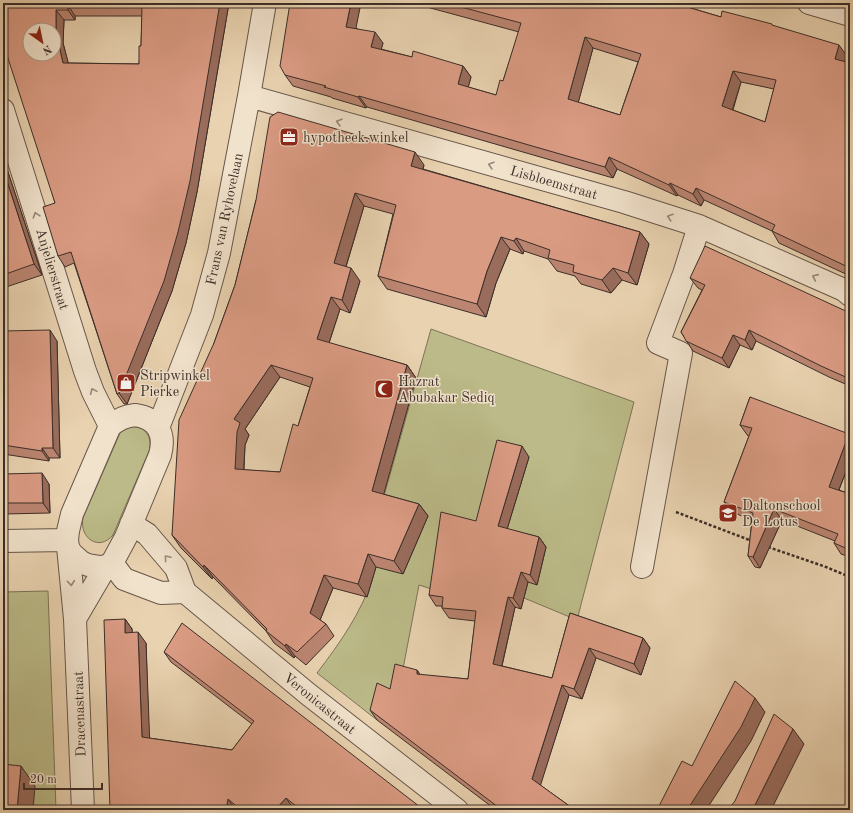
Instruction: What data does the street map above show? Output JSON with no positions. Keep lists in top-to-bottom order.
{
  "streets": {
    "street": [
      "Lisbloemstraat",
      "Frans van Ryhovelaan",
      "Anjelierstraat",
      "Veronicastraat",
      "Dracenastraat"
    ]
  },
  "crossings": [
    ["Lisbloemstraat", "Frans van Ryhovelaan"]
  ],
  "one_way": ["Lisbloemstraat", "Anjelierstraat"],
  "places": {
    "office": ["hypotheek.winkel"],
    "shop": ["Stripwinkel Pierke"],
    "mosque": ["Hazrat Abubakar Sediq"],
    "school or university": ["Daltonschool De Lotus"]
  },
  "scale_bar": "20 m",
  "north": "bottom right"
}
